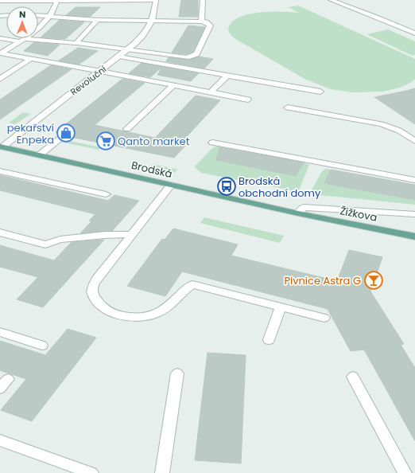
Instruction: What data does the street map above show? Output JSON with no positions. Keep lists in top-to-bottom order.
{
  "streets": {
    "main road": ["Brodská", "Žižkova"],
    "street": ["Revoluční"]
  },
  "crossings": [
    ["Revoluční", "Brodská"],
    ["Brodská", "Žižkova"]
  ],
  "places": {
    "shop": ["pekařství Enpeka"],
    "supermarket": ["Qanto market"],
    "bus stop": ["Brodská obchodní domy"],
    "bar": ["Pivnice Astra G"]
  },
  "north": "top"
}
